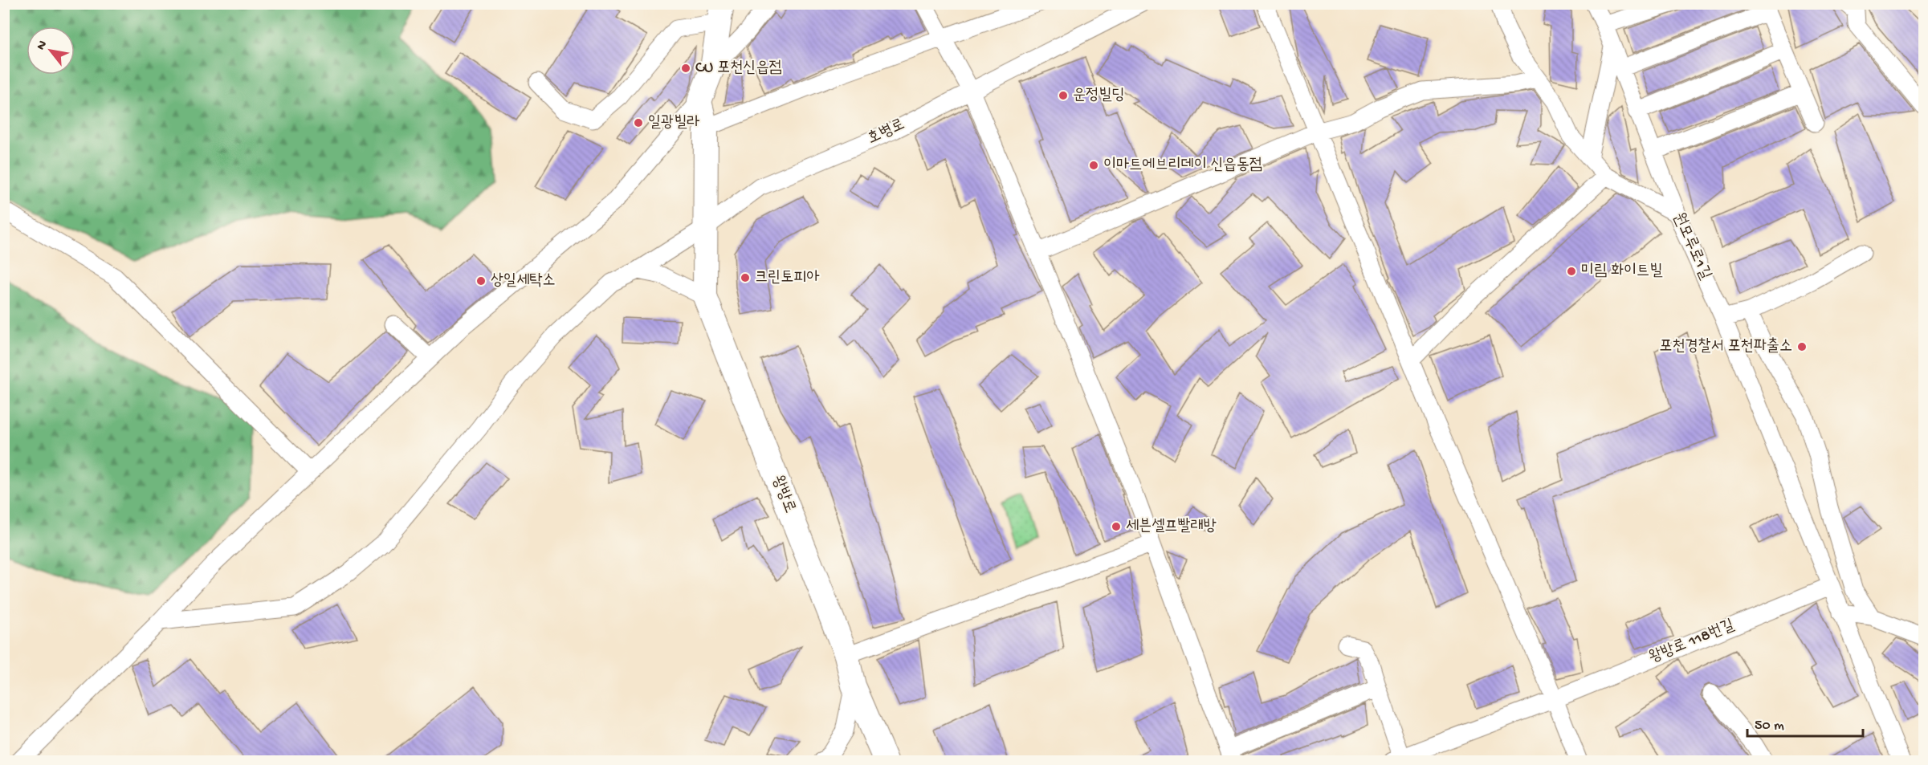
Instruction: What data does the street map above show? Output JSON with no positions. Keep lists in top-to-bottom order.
{
  "streets": {
    "main road": ["왕방로"],
    "street": ["호병로", "원모루로1길", "왕방로 118번길"]
  },
  "crossings": [
    ["호병로", "왕방로"],
    ["원모루로1길", "왕방로 118번길"]
  ],
  "places": [
    "CU 포천신읍점",
    "운정빌딩",
    "일광빌라",
    "이마트에브리데이 신읍동점",
    "미림 화이트빌",
    "크린토피아",
    "상일세탁소",
    "포천경찰서 포천파출소",
    "세븐셀프빨래방"
  ],
  "scale_bar": "50 m",
  "north": "top left"
}
